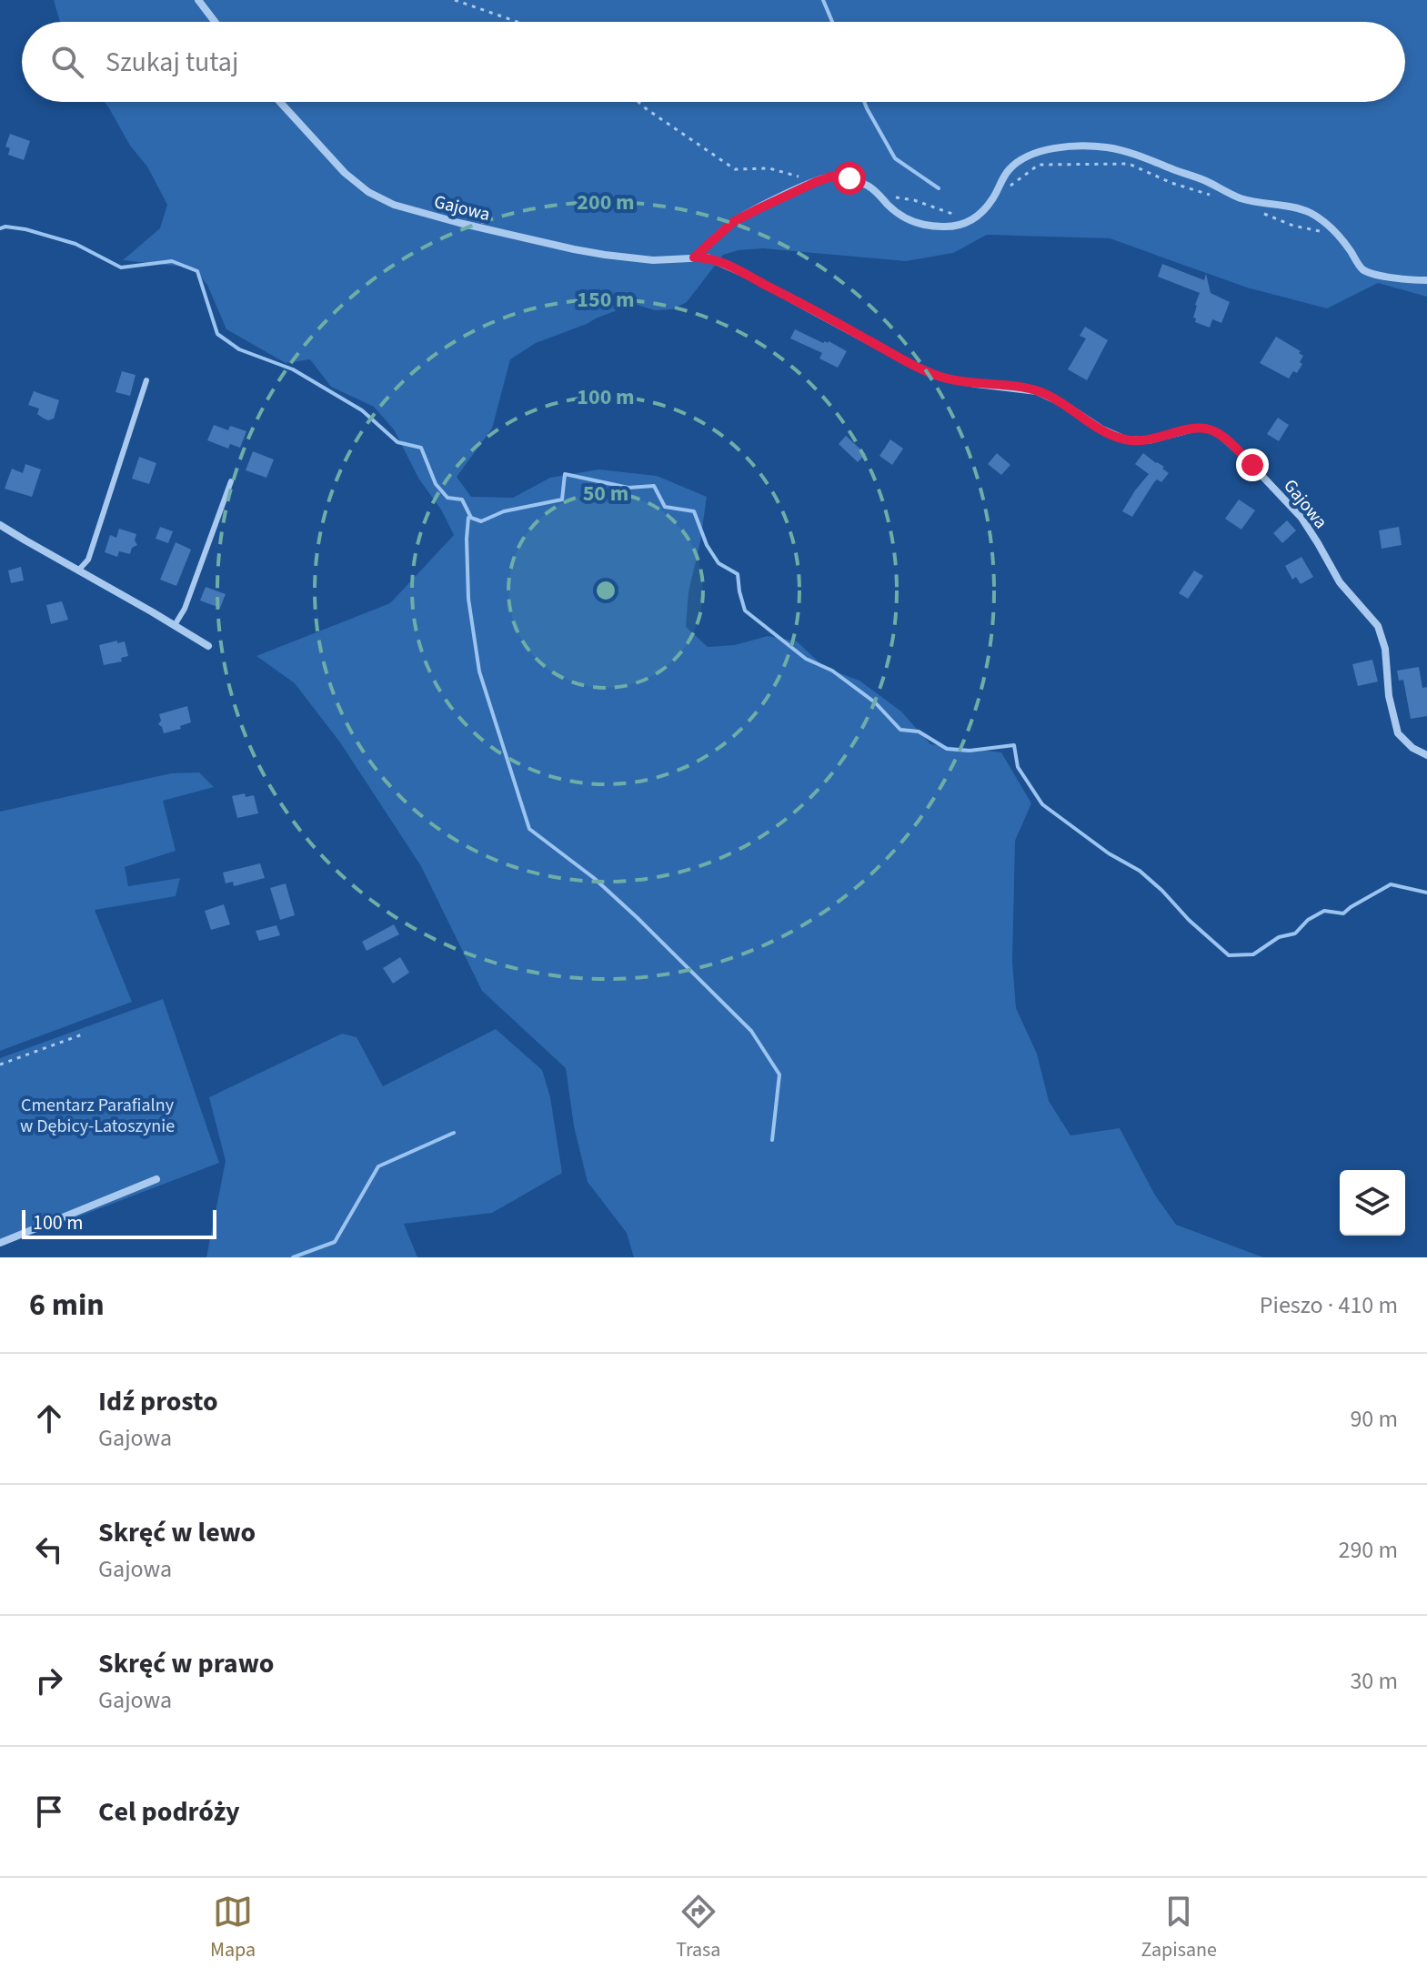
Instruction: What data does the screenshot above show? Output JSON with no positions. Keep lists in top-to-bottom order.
{
  "streets": {
    "street": ["Gajowa"]
  },
  "parks": ["Cmentarz Parafialny w Dębicy-Latoszynie"],
  "scale_bar": "100 m",
  "page": {
    "search": "Szukaj tutaj",
    "scale": "100 m",
    "heading": ["6 min", "Pieszo · 410 m"],
    "list": [
      ["Idź prosto", "Gajowa", "90 m"],
      ["Skręć w lewo", "Gajowa", "290 m"],
      ["Skręć w prawo", "Gajowa", "30 m"],
      "Cel podróży"
    ],
    "nav": ["Mapa", "Trasa", "Zapisane"]
  },
  "rings": [
    "200 m",
    "150 m",
    "100 m",
    "50 m"
  ]
}
